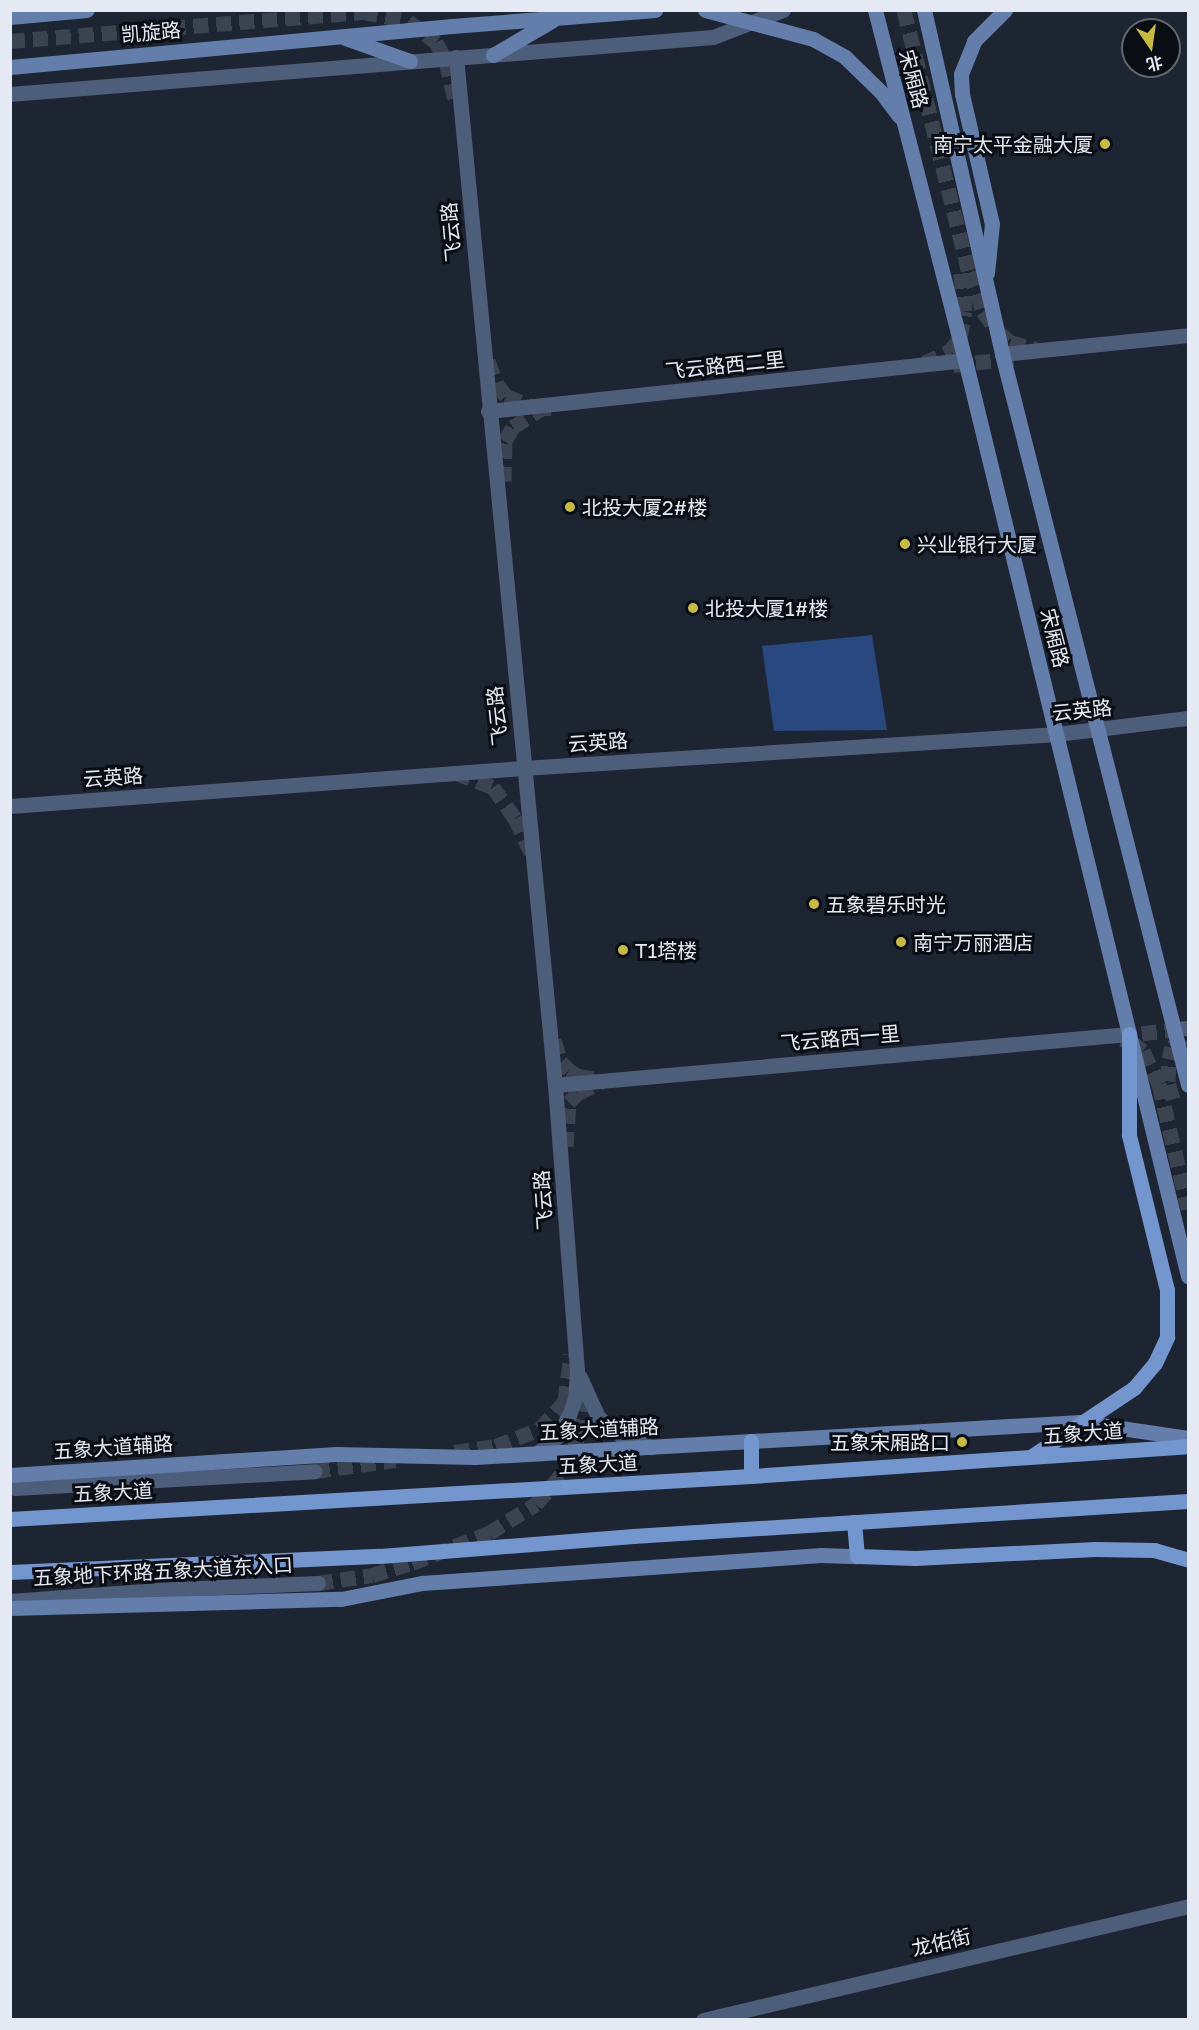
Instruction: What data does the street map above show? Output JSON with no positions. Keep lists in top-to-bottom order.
{
  "streets": {
    "main road": [
      "凯旋路",
      "宋厢路",
      "五象大道辅路",
      "五象大道"
    ],
    "street": [
      "飞云路",
      "飞云路西二里",
      "云英路",
      "飞云路西一里",
      "五象地下环路五象大道东入口",
      "龙佑街"
    ]
  },
  "crossings": [
    ["宋厢路", "飞云路西二里"],
    ["宋厢路", "云英路"],
    ["宋厢路", "飞云路西一里"],
    ["飞云路", "飞云路西二里"],
    ["飞云路", "云英路"],
    ["飞云路", "飞云路西一里"],
    ["飞云路", "五象大道辅路"]
  ],
  "places": [
    "南宁太平金融大厦",
    "北投大厦2#楼",
    "兴业银行大厦",
    "北投大厦1#楼",
    "五象碧乐时光",
    "南宁万丽酒店",
    "T1塔楼",
    "五象宋厢路口"
  ],
  "north": "bottom"
}
